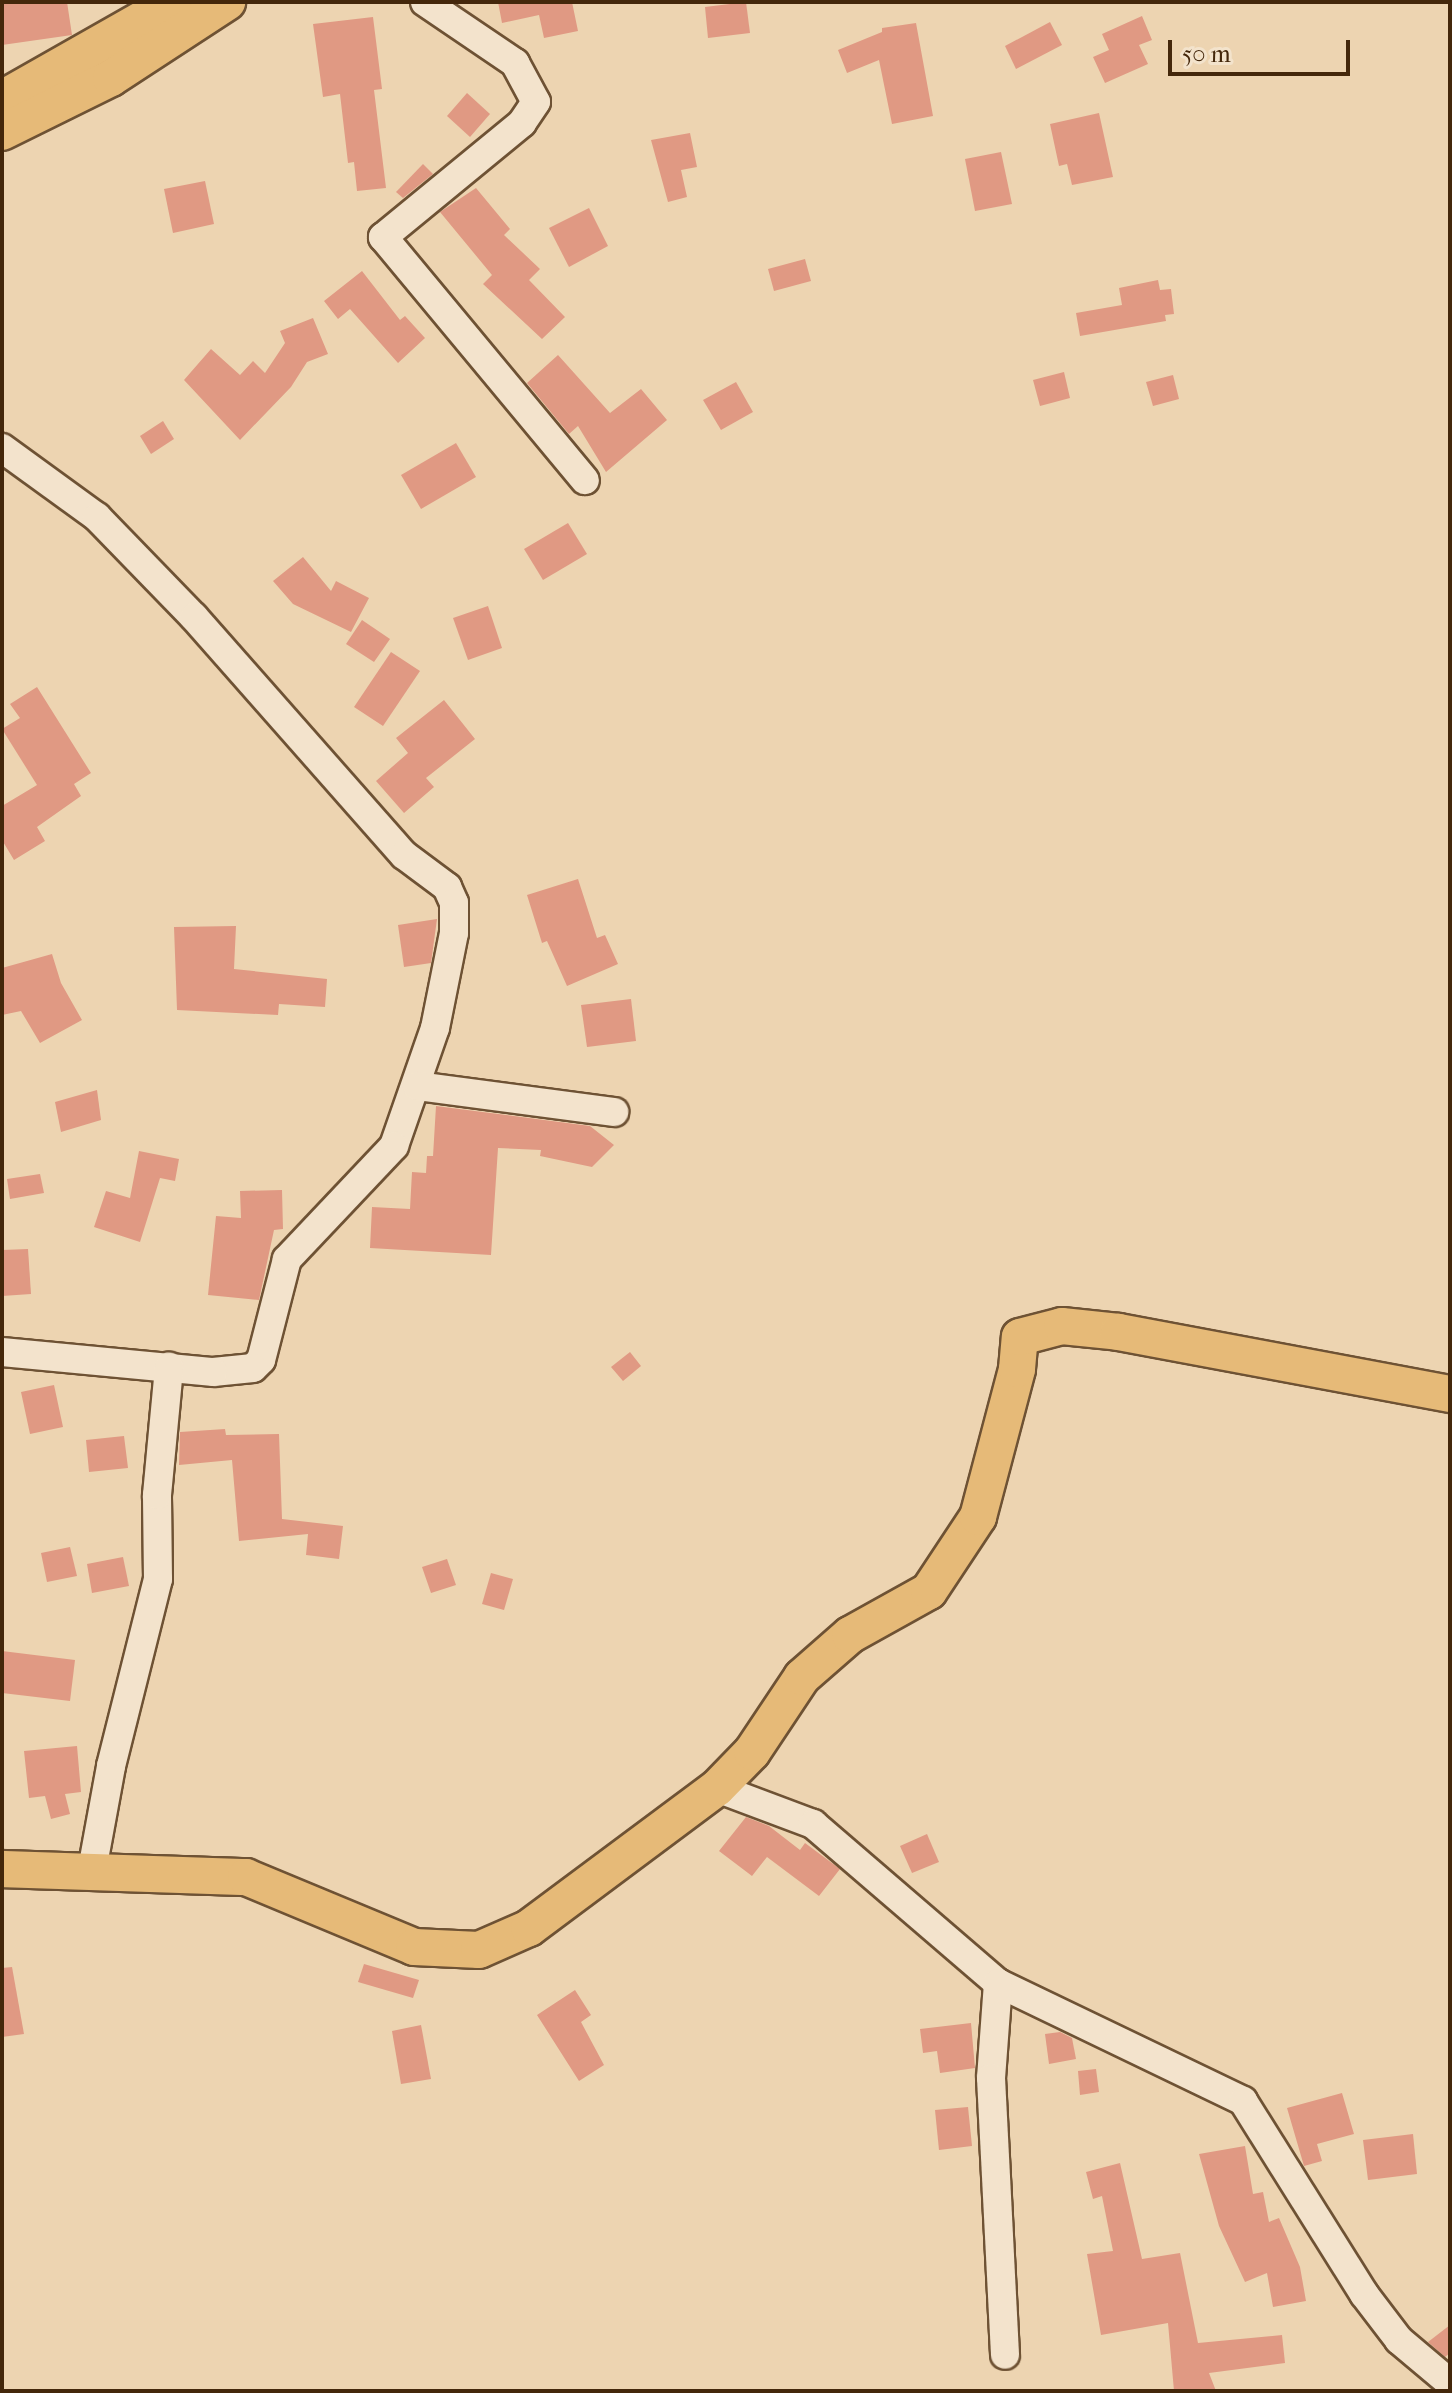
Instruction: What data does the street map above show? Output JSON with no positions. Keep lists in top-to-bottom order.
{
  "scale_bar": "50 m"
}
